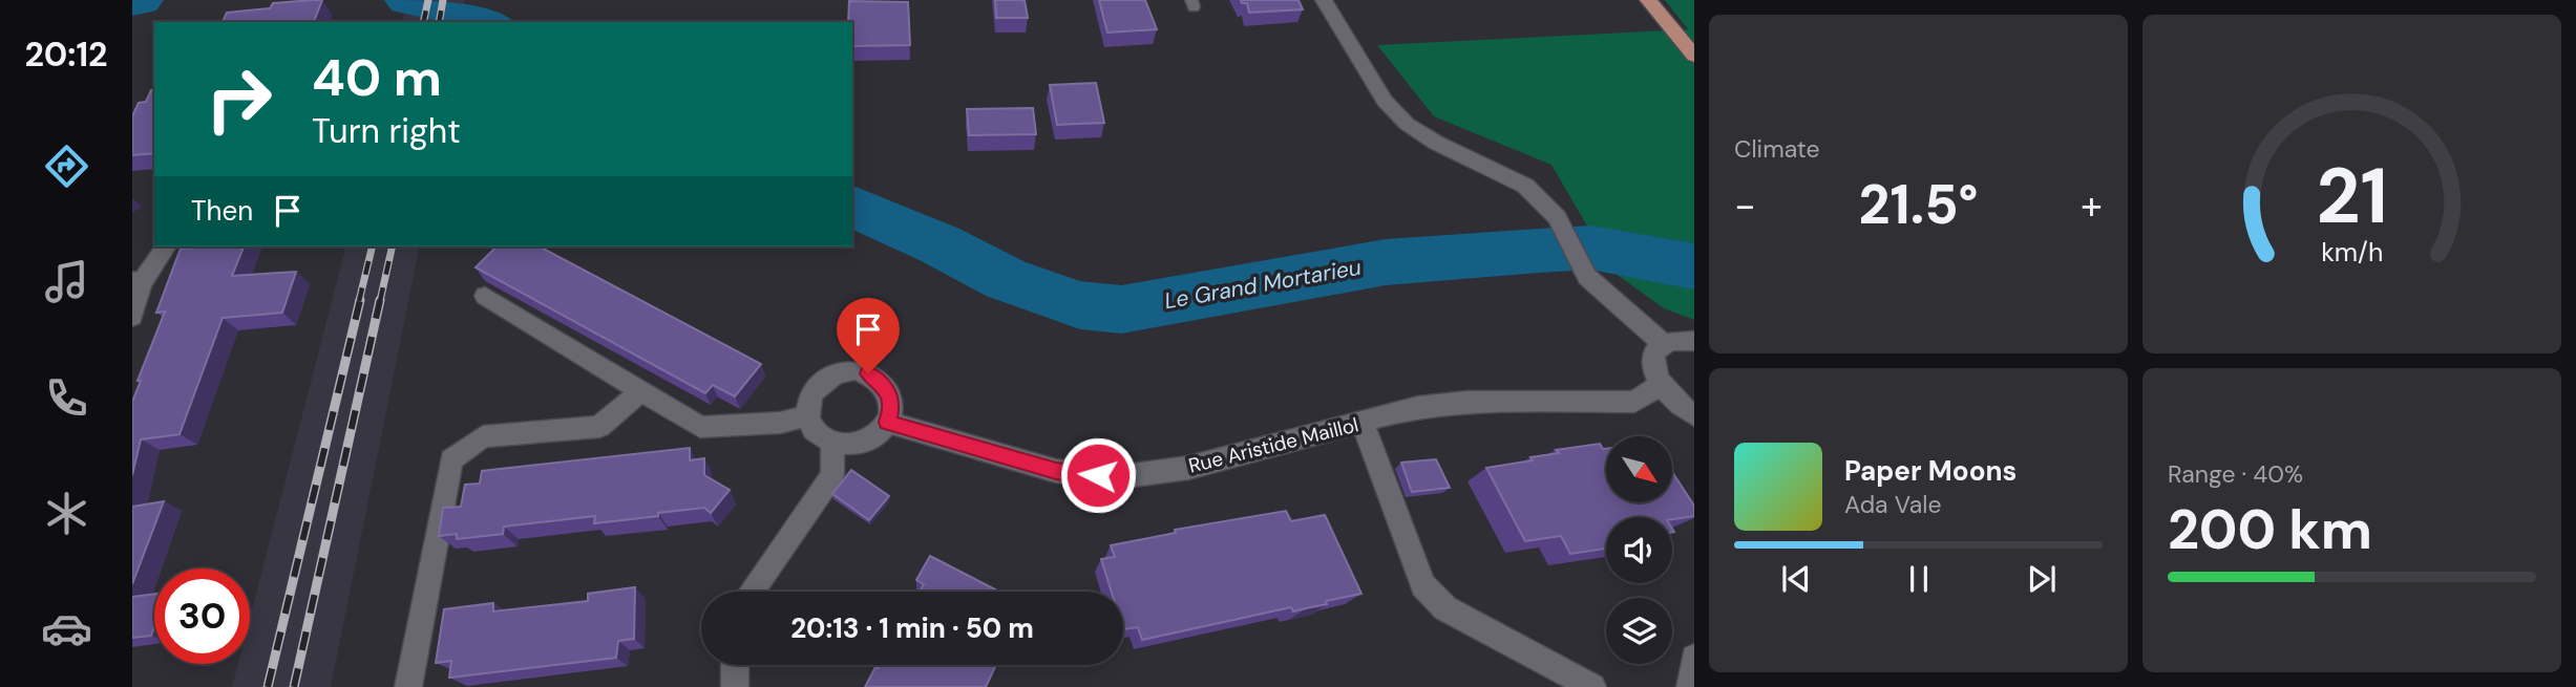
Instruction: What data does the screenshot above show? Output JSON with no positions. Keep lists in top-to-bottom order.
{
  "streets": {
    "street": ["Rue Aristide Maillol"]
  },
  "water": ["Le Grand Mortarieu"],
  "north": "bottom right",
  "page": {
    "tabs": "20:12",
    "tile": [
      "Climate",
      ["Range · 40%", "200 km"]
    ],
    "turn": ["40 m", "Turn right"],
    "heat": ["−", "21.5°", "+"],
    "then": "Then",
    "song": ["Paper Moons", "Ada Vale"],
    "limit": "30",
    "trip": "20:13 · 1 min · 50 m",
    "gauge": ["21", "km/h"]
  }
}
